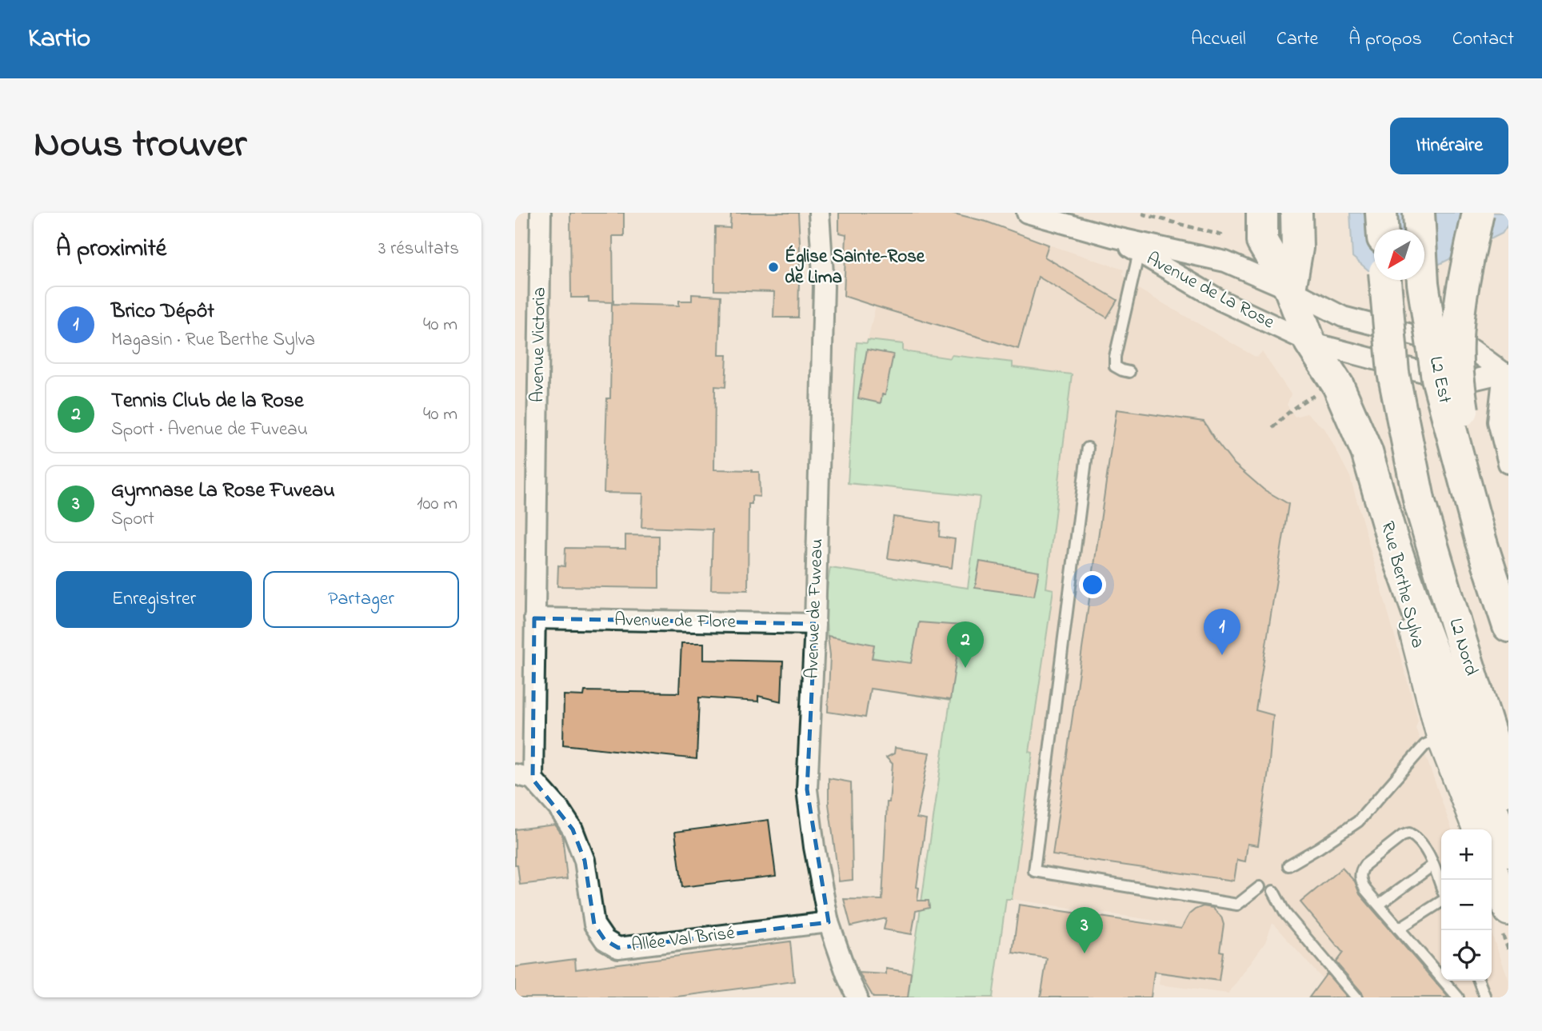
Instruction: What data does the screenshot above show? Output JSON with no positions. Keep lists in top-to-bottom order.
{
  "streets": {
    "main road": ["L2 Est", "Rue Berthe Sylva", "L2 Nord"],
    "street": [
      "Avenue de La Rose",
      "Avenue Victoria",
      "Avenue de Fuveau",
      "Avenue de Flore",
      "Allée Val Brisé"
    ]
  },
  "crossings": [
    ["Avenue de La Rose", "Rue Berthe Sylva"],
    ["Avenue Victoria", "Avenue de Flore"],
    ["Avenue Victoria", "Allée Val Brisé"],
    ["Avenue de Fuveau", "Avenue de Flore"],
    ["Avenue de Fuveau", "Allée Val Brisé"]
  ],
  "places": ["Église Sainte-Rose de Lima"],
  "north": "bottom left",
  "page": {
    "header": "Kartio",
    "nav": [
      "Accueil",
      "Carte",
      "À propos",
      "Contact"
    ],
    "title": "Nous trouver",
    "buttons": [
      "Itinéraire",
      ["Enregistrer", "Partager"]
    ],
    "heading": ["À proximité", "3 résultats"],
    "list": [
      {
        "mark": "1",
        "name": "Brico Dépôt",
        "note": "Magasin · Rue Berthe Sylva",
        "value": "40 m"
      },
      {
        "mark": "2",
        "name": "Tennis Club de la Rose",
        "note": "Sport · Avenue de Fuveau",
        "value": "40 m"
      },
      {
        "mark": "3",
        "name": "Gymnase La Rose Fuveau",
        "note": "Sport",
        "value": "100 m"
      }
    ],
    "pins": ["1", "2", "3"],
    "map_buttons": ["+", "−"]
  }
}
